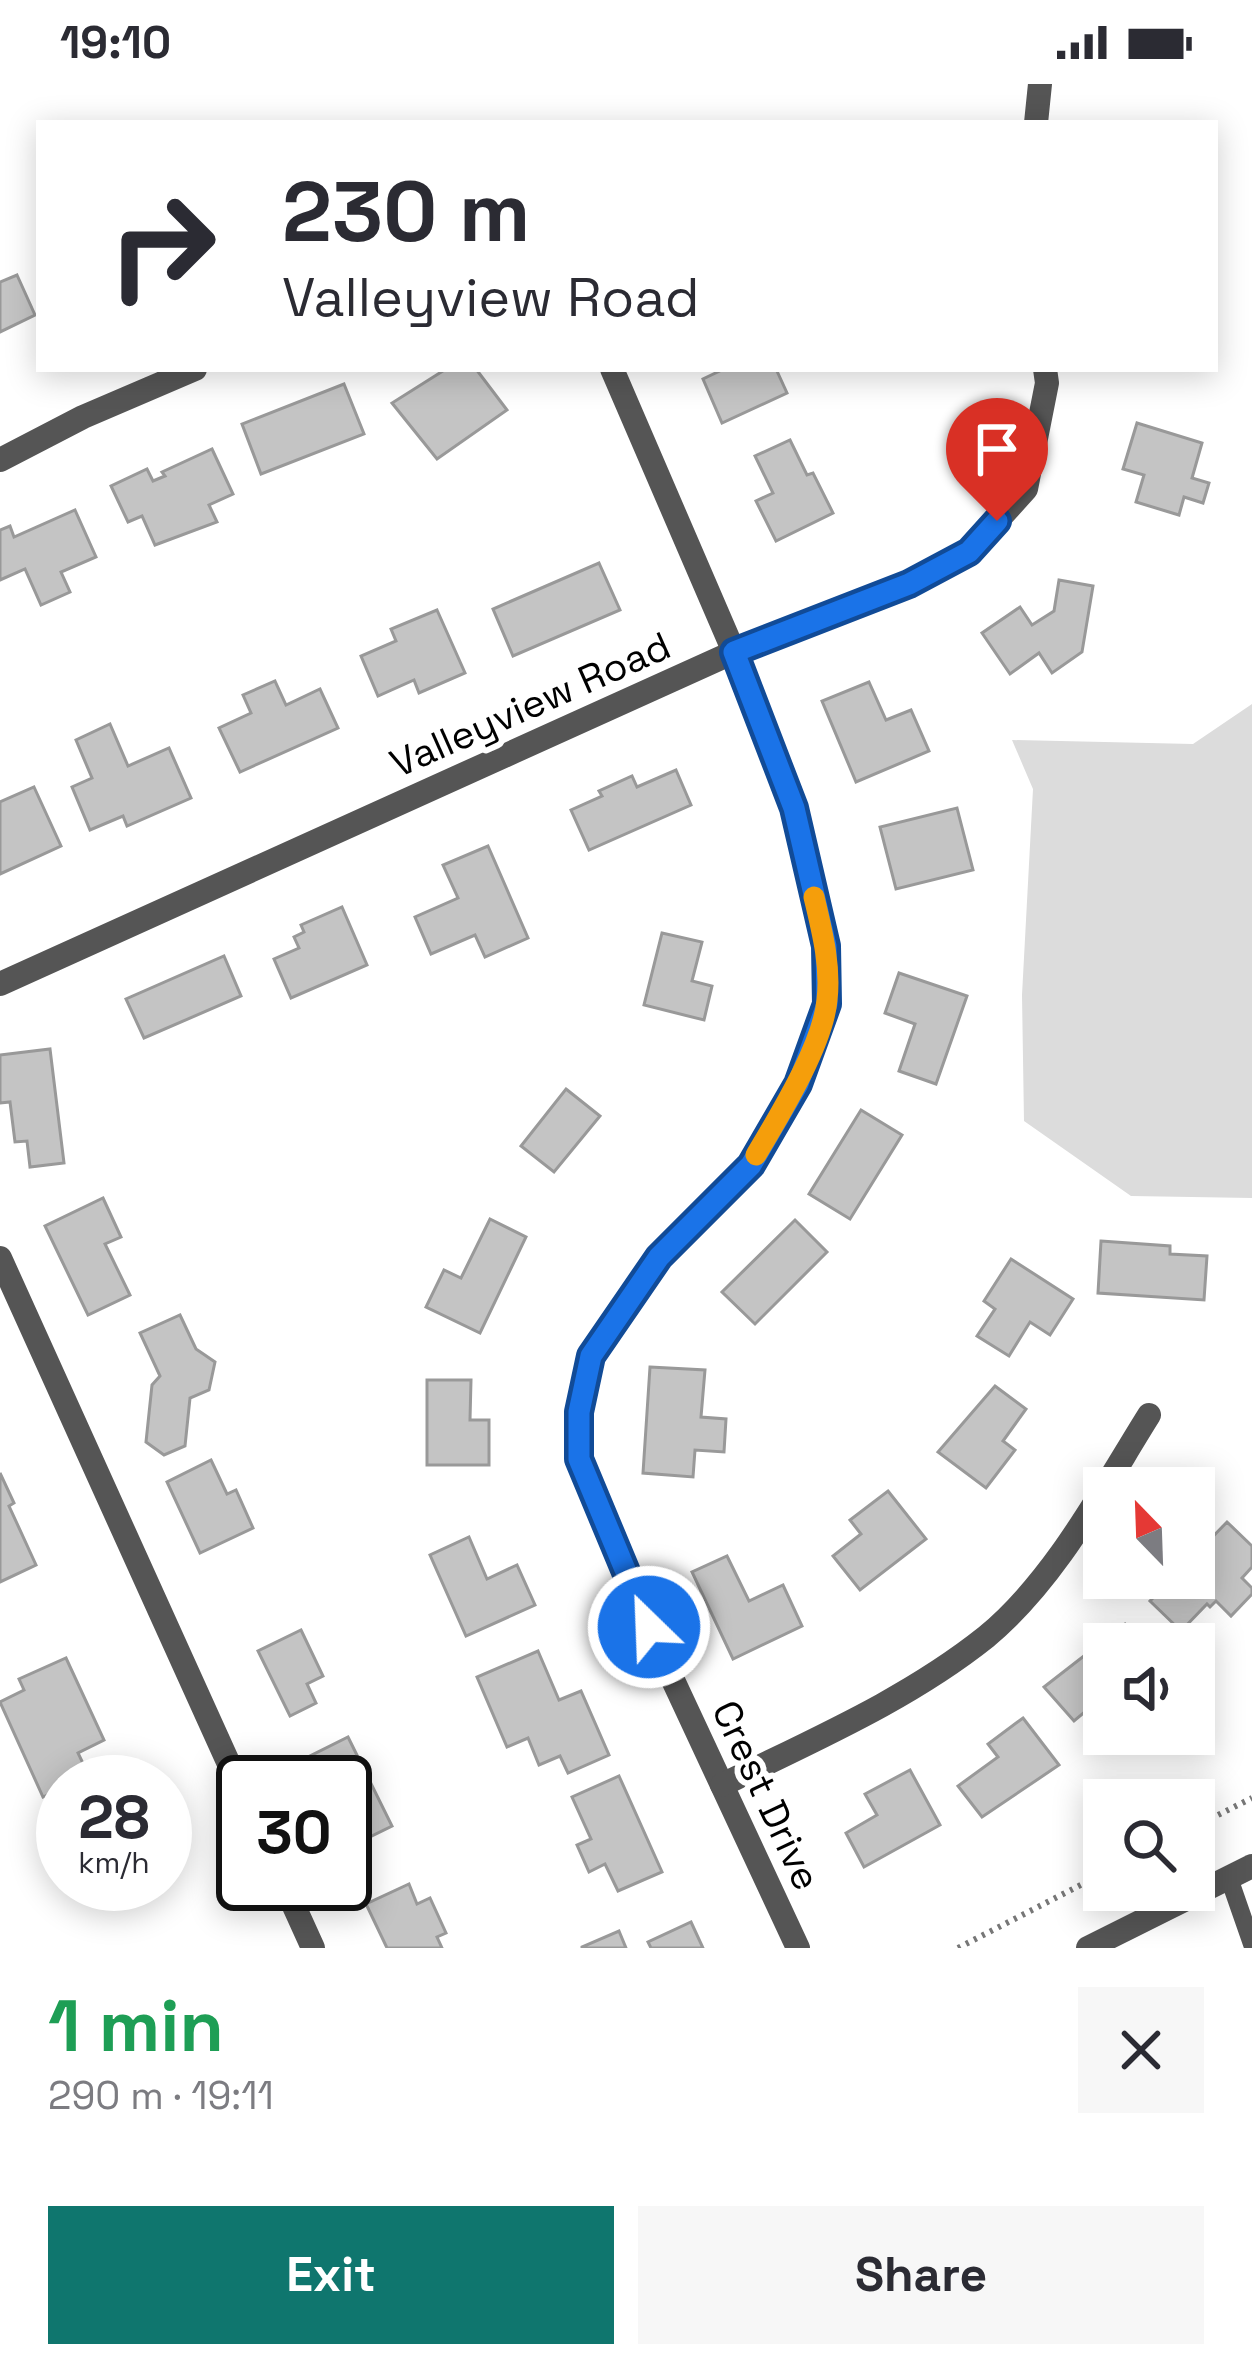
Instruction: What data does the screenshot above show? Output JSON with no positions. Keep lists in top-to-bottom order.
{
  "streets": {
    "street": ["Valleyview Road", "Crest Drive"]
  },
  "crossings": [
    ["Valleyview Road", "Crest Drive"]
  ],
  "north": "top left",
  "page": {
    "status": "19:10",
    "turn": ["230 m", "Valleyview Road"],
    "speed": "28 km/h",
    "limit": "30",
    "heading": ["1 min", "290 m · 19:11"],
    "buttons": ["Exit", "Share"]
  }
}
